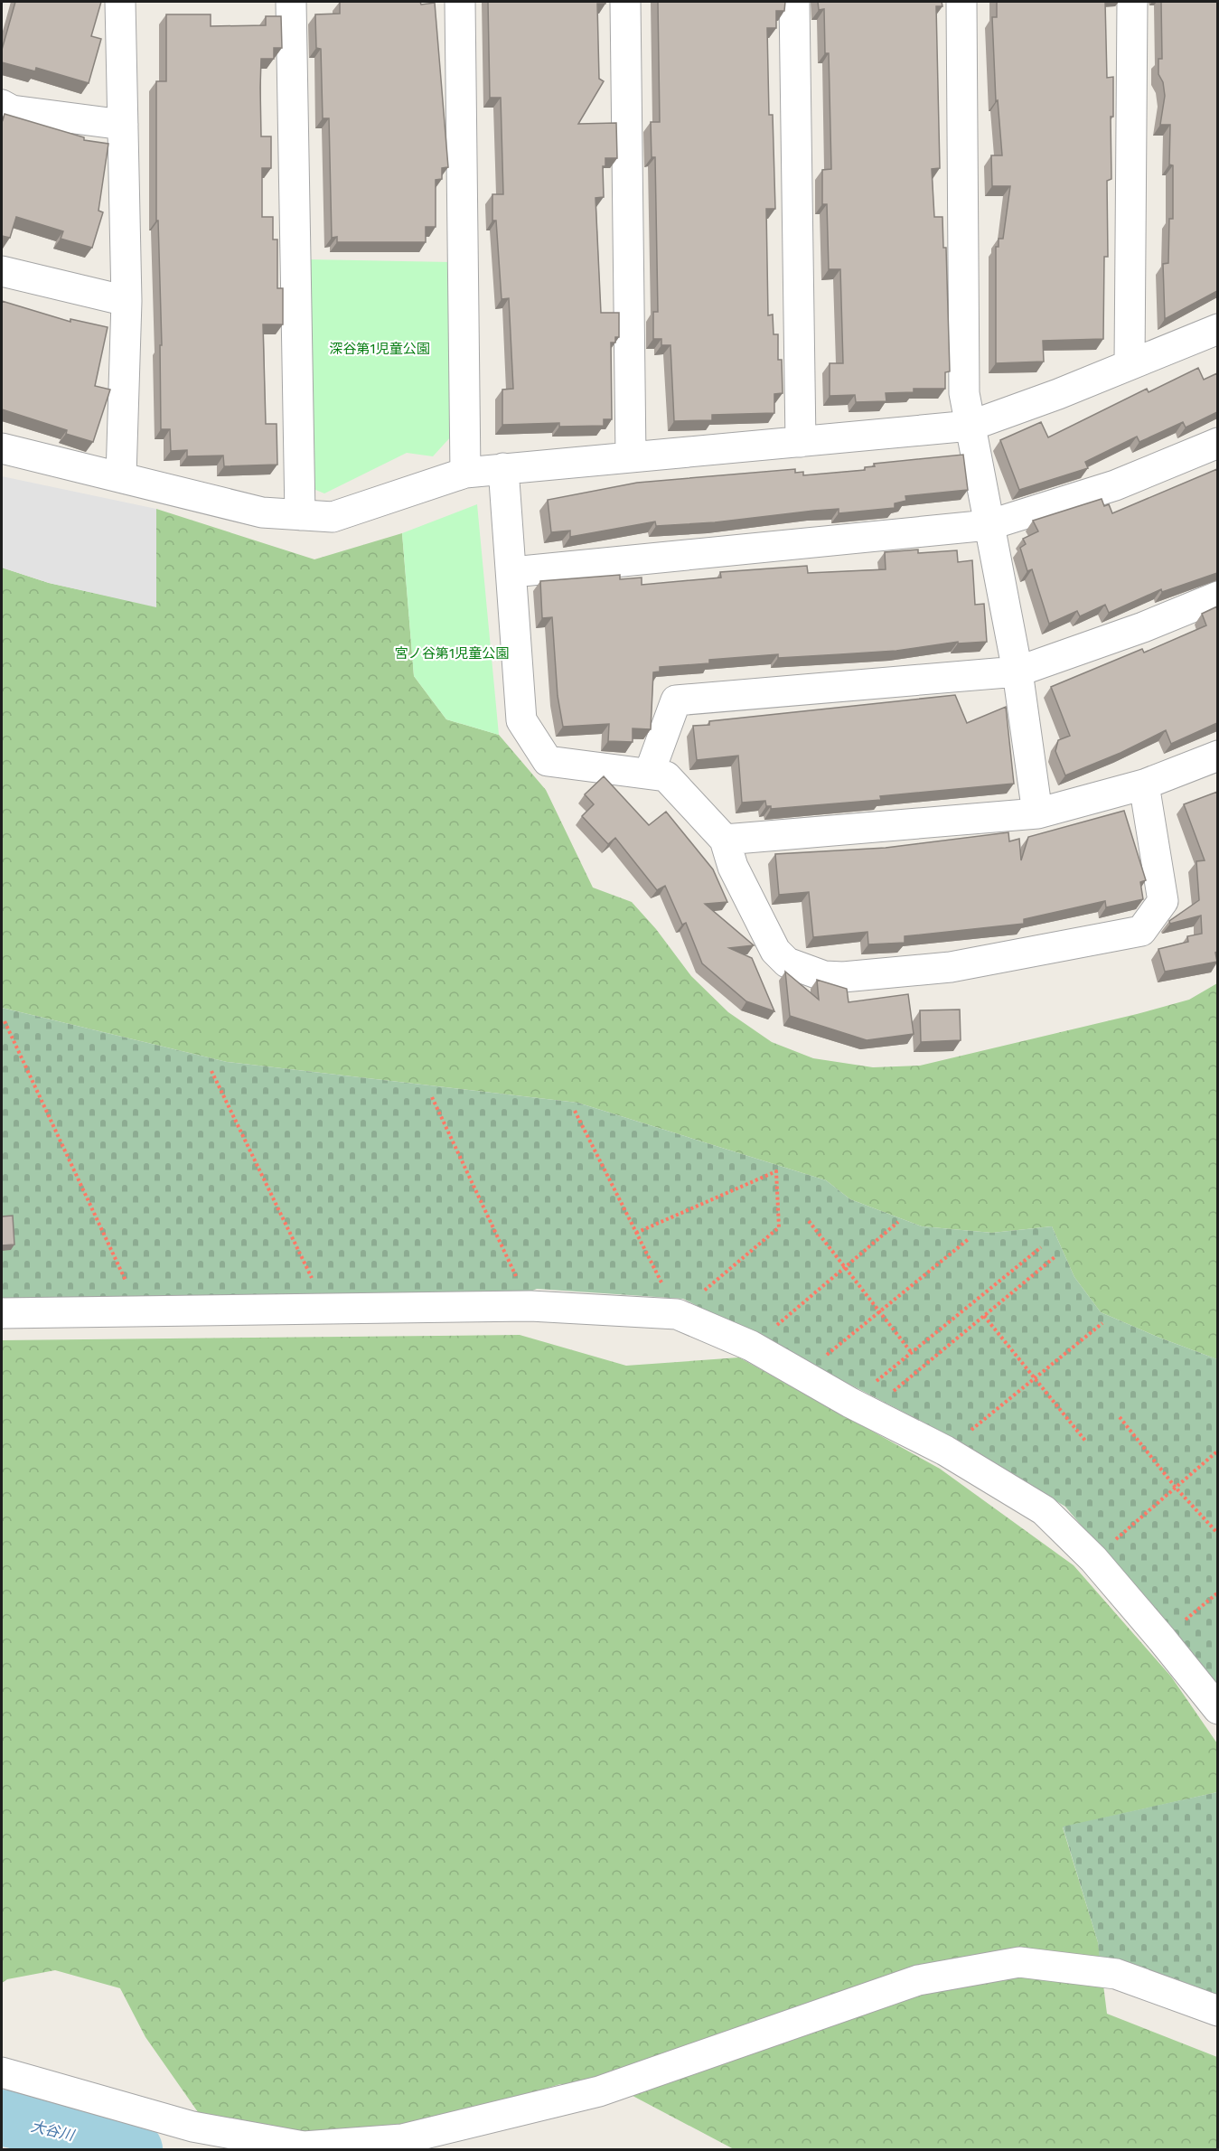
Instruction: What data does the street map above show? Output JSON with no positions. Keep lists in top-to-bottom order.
{
  "water": ["大谷川"],
  "parks": ["深谷第1児童公園", "宮ノ谷第1児童公園"]
}
